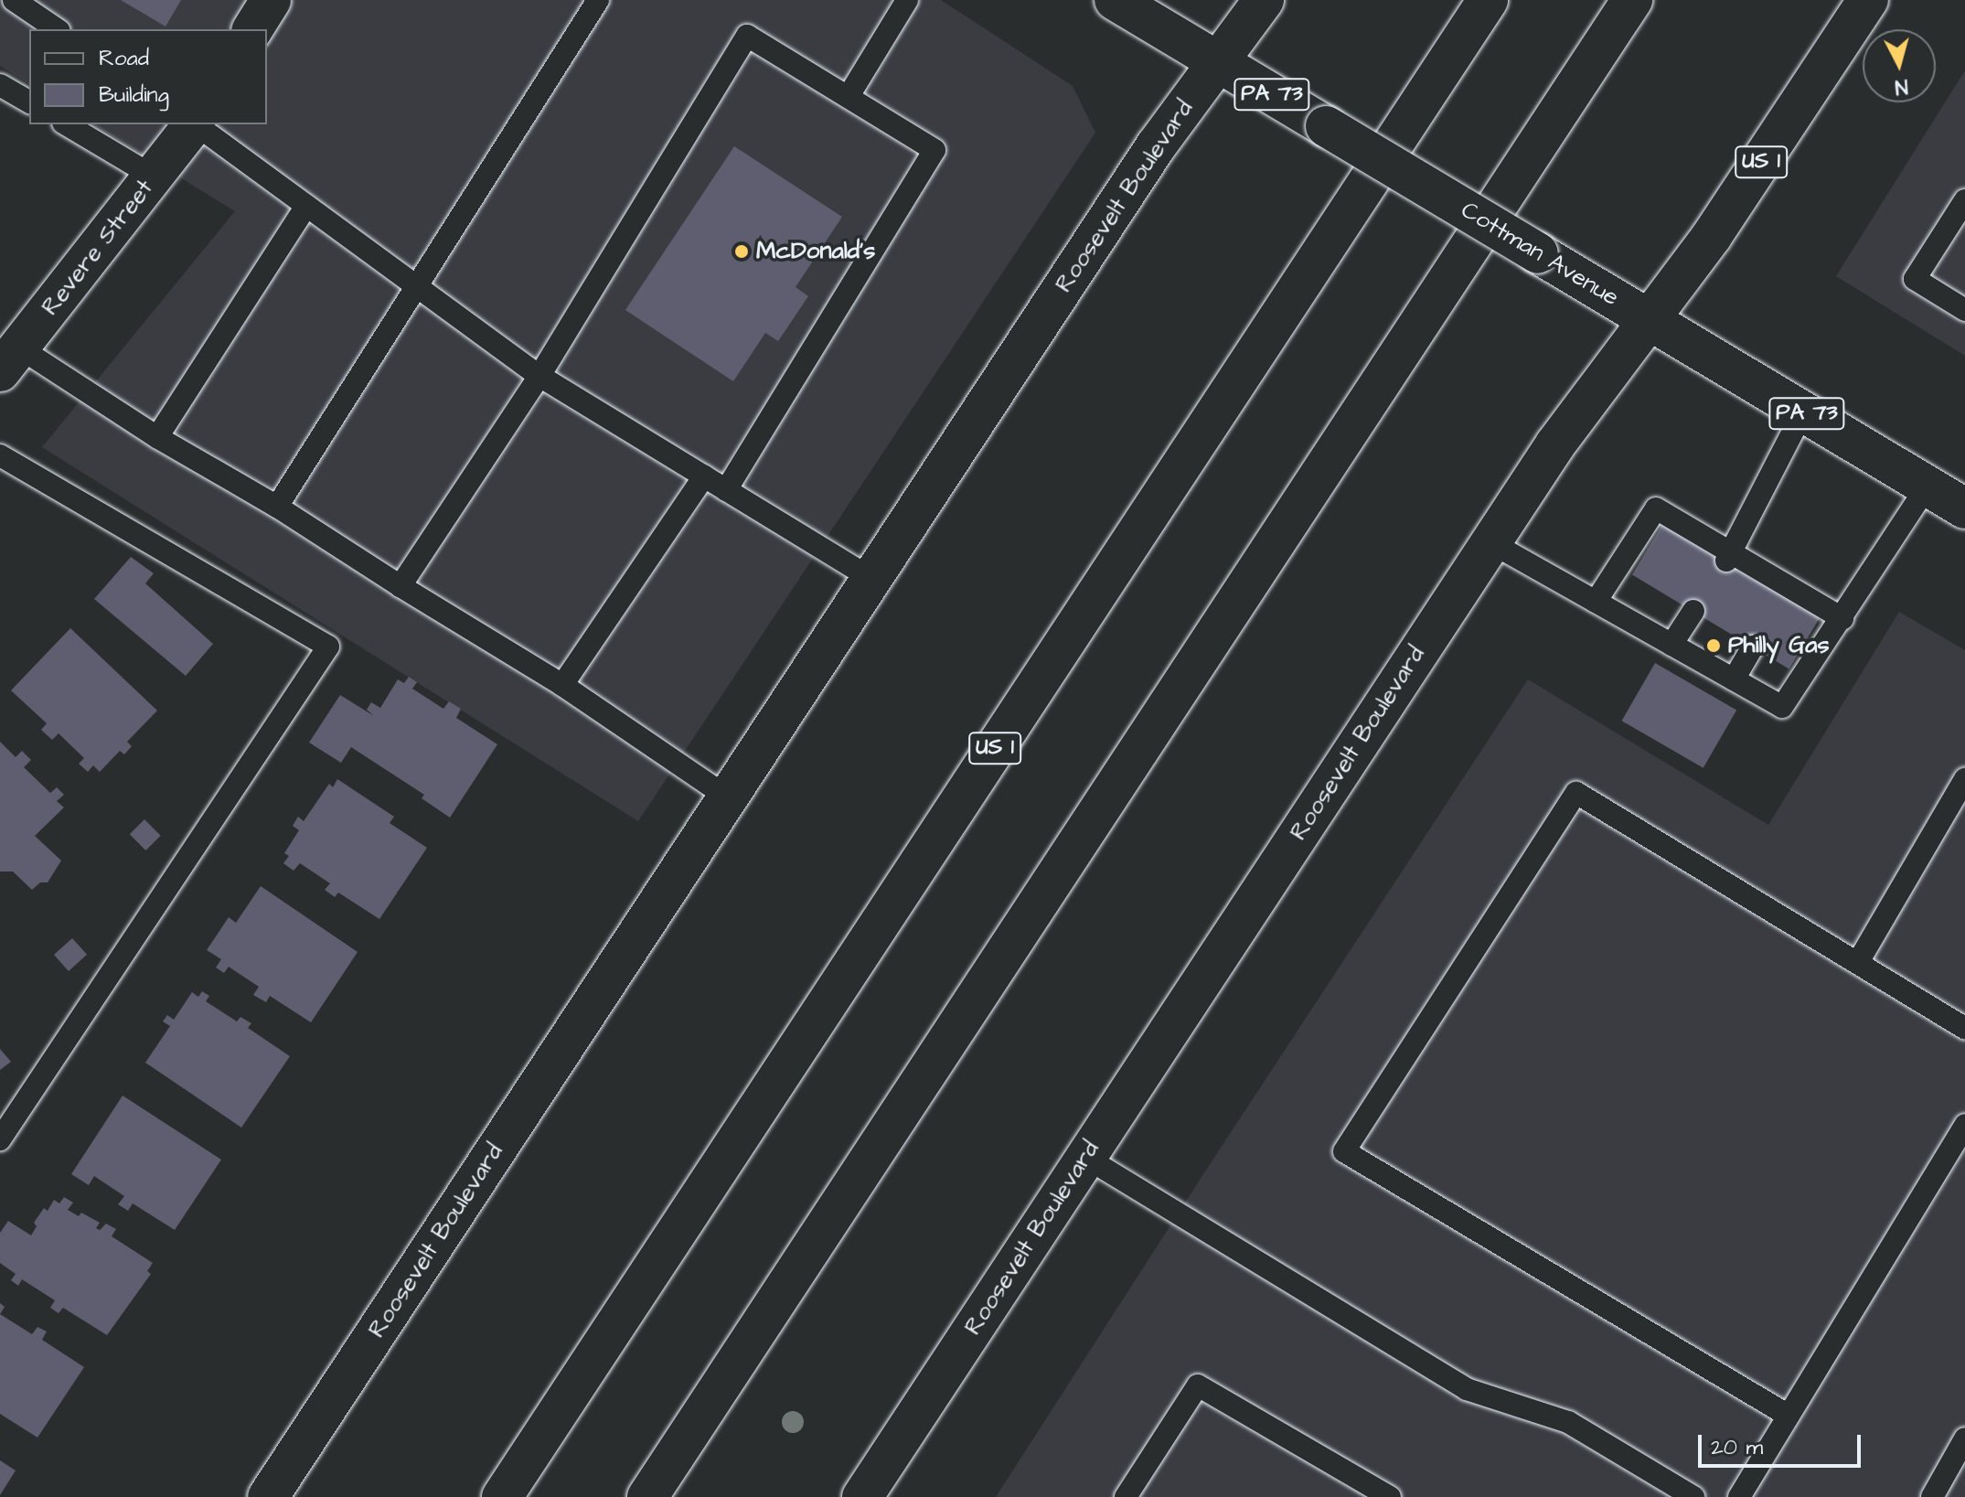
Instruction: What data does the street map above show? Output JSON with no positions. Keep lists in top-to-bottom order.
{
  "streets": {
    "main road": [
      "PA 73",
      "US 1",
      "Roosevelt Boulevard",
      "Revere Street",
      "Cottman Avenue"
    ]
  },
  "crossings": [
    ["Roosevelt Boulevard", "Cottman Avenue"]
  ],
  "places": ["McDonald's", "Philly Gas"],
  "legend": ["Road", "Building"],
  "scale_bar": "20 m",
  "north": "bottom"
}
